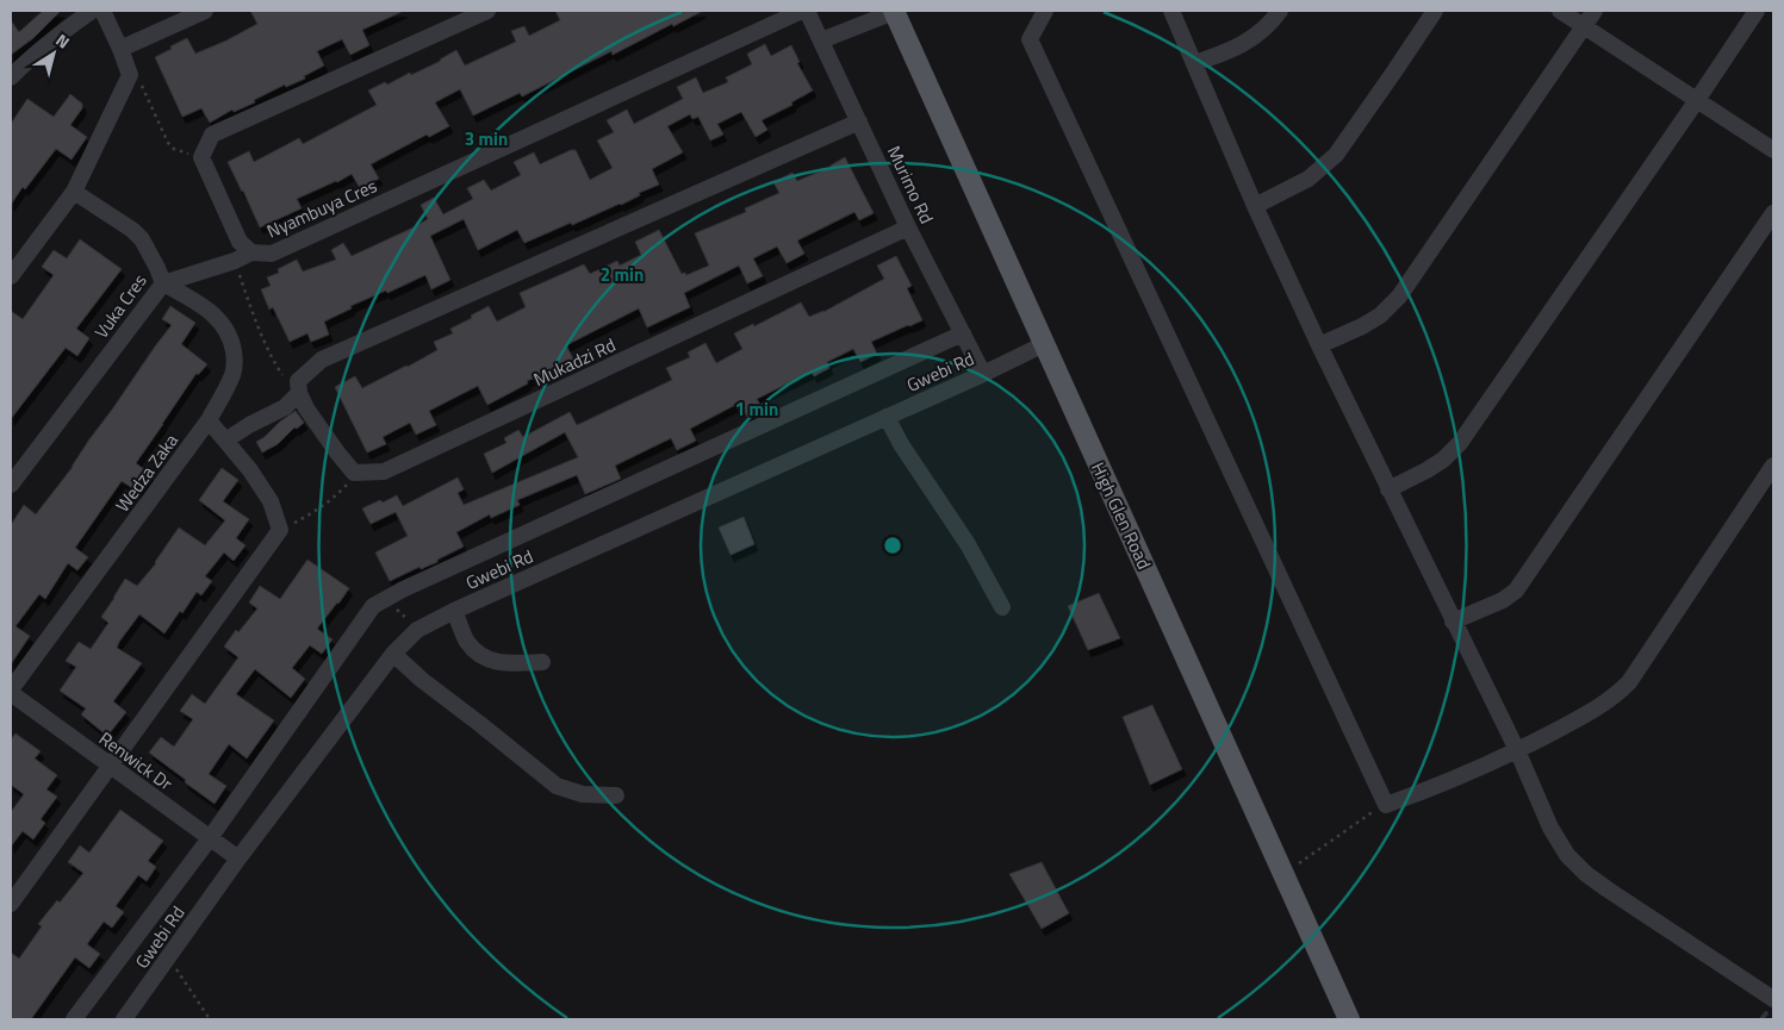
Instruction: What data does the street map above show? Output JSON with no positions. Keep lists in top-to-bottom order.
{
  "streets": {
    "main road": ["High Glen Road"],
    "street": [
      "Murimo Rd",
      "Nyambuya Cres",
      "Vuka Cres",
      "Mukadzi Rd",
      "Gwebi Rd",
      "Wedza Zaka",
      "Renwick Dr"
    ]
  },
  "crossings": [
    ["Murimo Rd", "Nyambuya Cres"],
    ["Murimo Rd", "Mukadzi Rd"],
    ["Murimo Rd", "Gwebi Rd"],
    ["Vuka Cres", "Wedza Zaka"],
    ["Gwebi Rd", "High Glen Road"],
    ["Gwebi Rd", "Renwick Dr"],
    ["Wedza Zaka", "Renwick Dr"]
  ],
  "north": "top right",
  "rings": ["3 min", "2 min", "1 min"]
}
